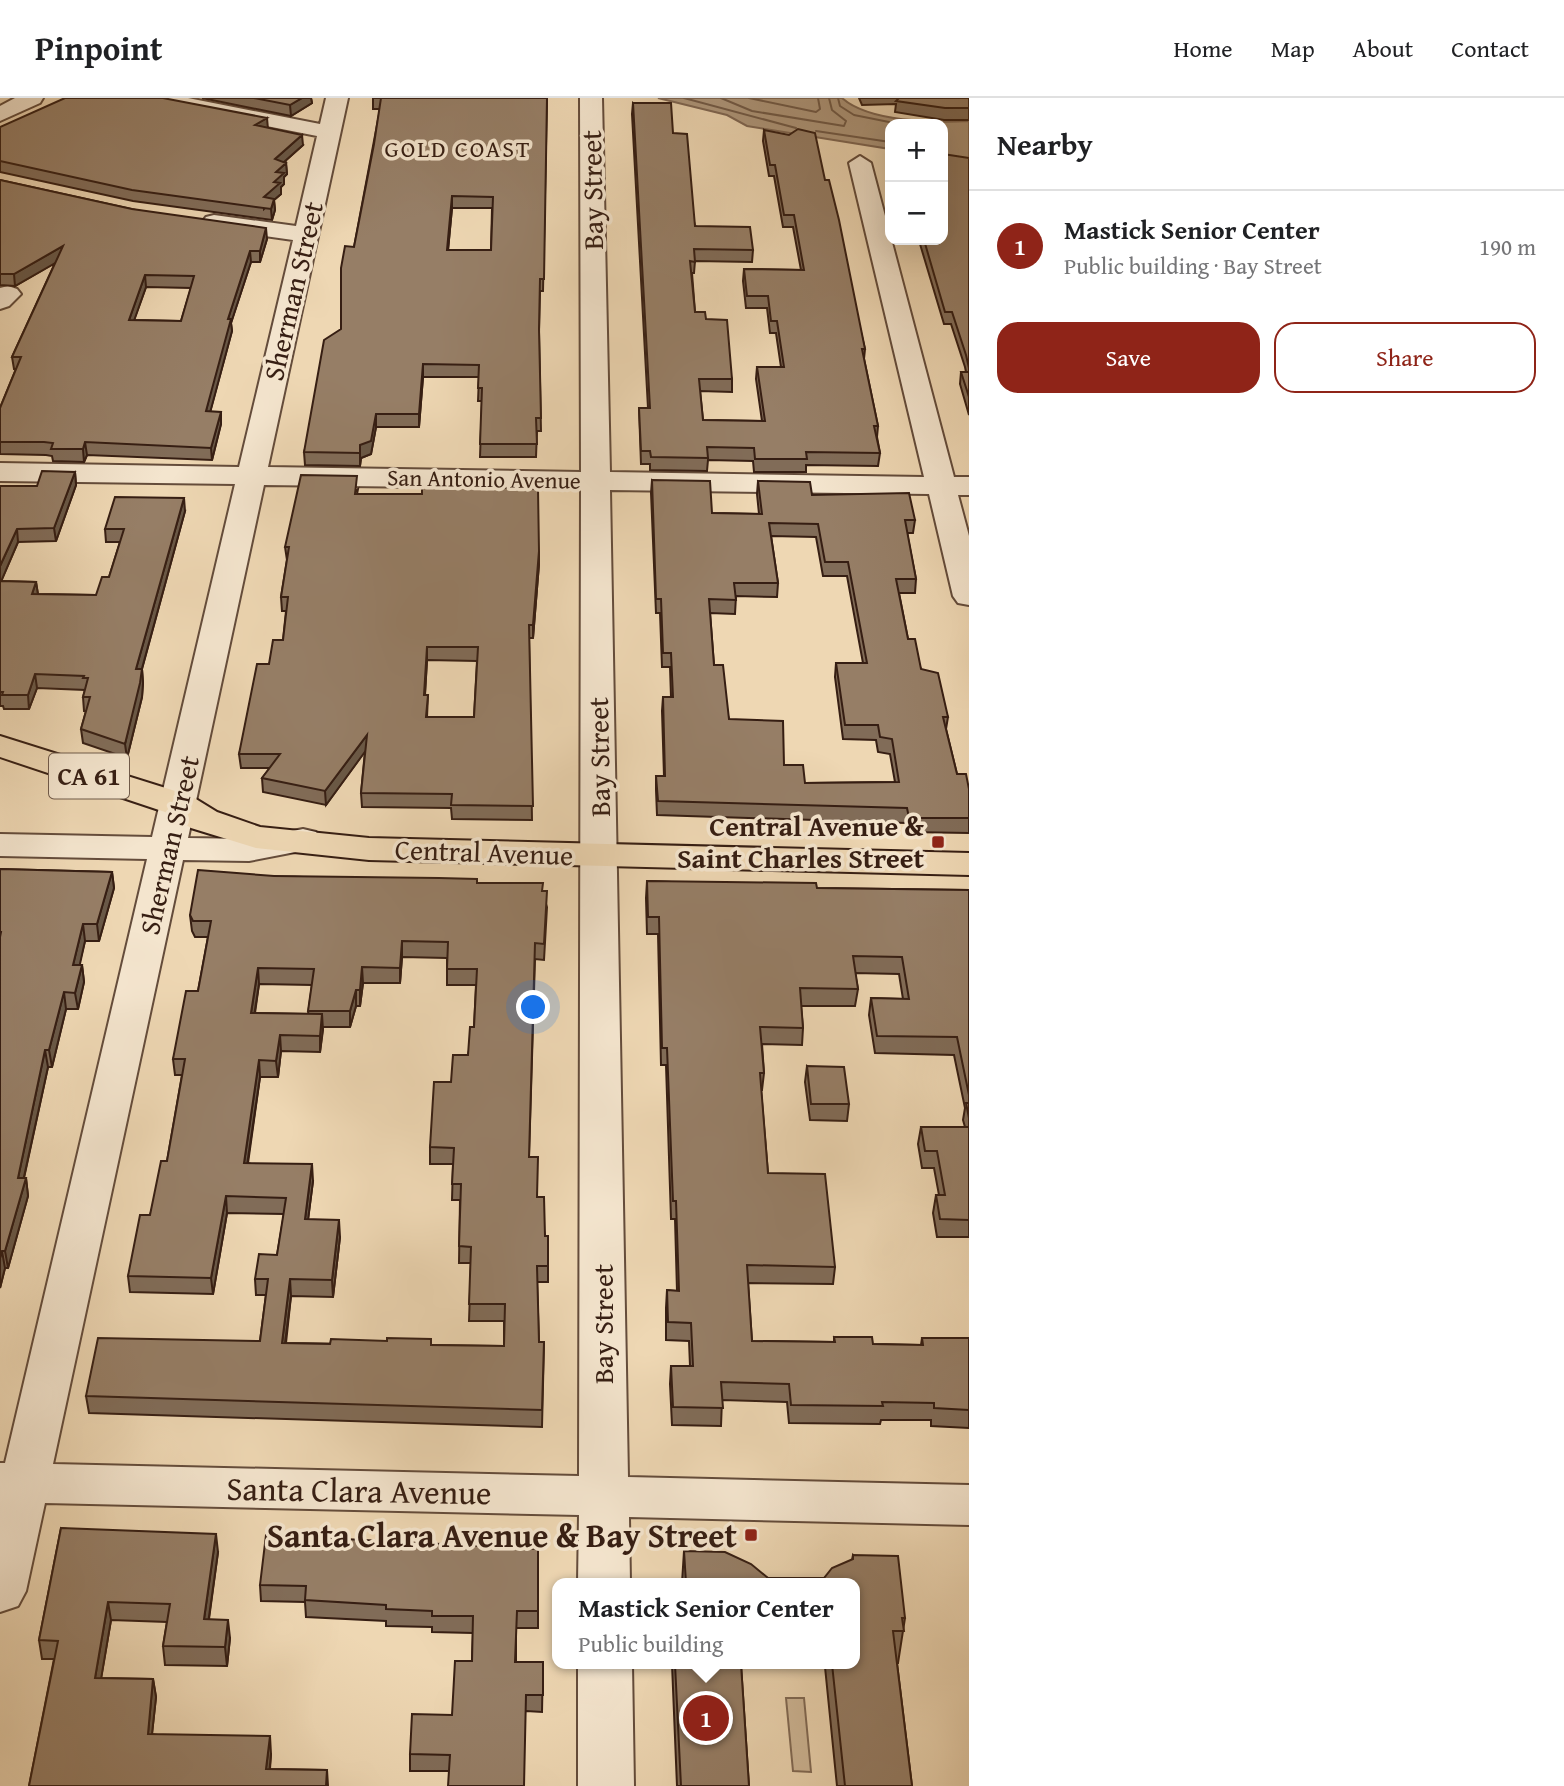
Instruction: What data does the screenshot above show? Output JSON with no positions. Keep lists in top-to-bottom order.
{
  "streets": {
    "main road": ["CA 61", "Central Avenue"],
    "street": [
      "Bay Street",
      "Sherman Street",
      "San Antonio Avenue",
      "Santa Clara Avenue"
    ]
  },
  "crossings": [
    ["Bay Street", "San Antonio Avenue"],
    ["Bay Street", "Central Avenue"],
    ["Bay Street", "Santa Clara Avenue"],
    ["Sherman Street", "San Antonio Avenue"],
    ["Sherman Street", "CA 61"],
    ["Sherman Street", "Central Avenue"],
    ["Sherman Street", "Santa Clara Avenue"],
    ["CA 61", "Central Avenue"]
  ],
  "districts": ["GOLD COAST"],
  "places": {
    "transit": ["Central Avenue & Saint Charles Street", "Santa Clara Avenue & Bay Street"]
  },
  "page": {
    "header": "Pinpoint",
    "nav": [
      "Home",
      "Map",
      "About",
      "Contact"
    ],
    "heading": "Nearby",
    "map_buttons": ["+", "−"],
    "list": [
      {
        "mark": "1",
        "name": "Mastick Senior Center",
        "note": "Public building · Bay Street",
        "value": "190 m"
      }
    ],
    "buttons": ["Save", "Share"],
    "popup": ["Mastick Senior Center", "Public building"],
    "pins": "1"
  }
}
